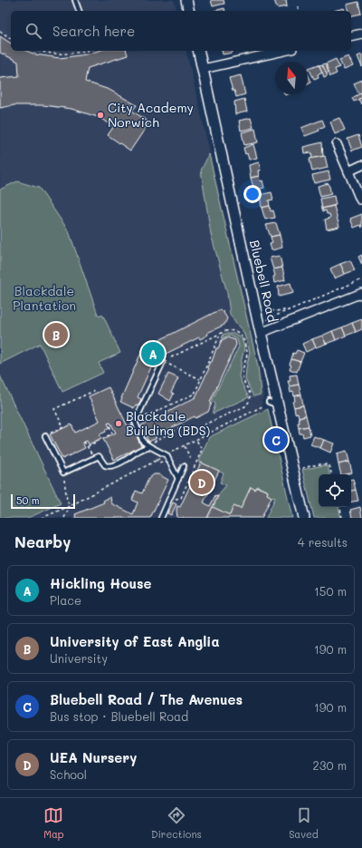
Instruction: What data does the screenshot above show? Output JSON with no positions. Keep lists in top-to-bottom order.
{
  "streets": {
    "street": ["Bluebell Road"]
  },
  "parks": ["Blackdale Plantation"],
  "places": ["City Academy Norwich", "Blackdale Building (BDS)"],
  "scale_bar": "50 m",
  "north": "top",
  "page": {
    "search": "Search here",
    "pins": [
      "B",
      "A",
      "C",
      "D"
    ],
    "scale": "50 m",
    "heading": ["Nearby", "4 results"],
    "list": [
      {
        "mark": "A",
        "name": "Hickling House",
        "note": "Place",
        "value": "150 m"
      },
      {
        "mark": "B",
        "name": "University of East Anglia",
        "note": "University",
        "value": "190 m"
      },
      {
        "mark": "C",
        "name": "Bluebell Road / The Avenues",
        "note": "Bus stop · Bluebell Road",
        "value": "190 m"
      },
      {
        "mark": "D",
        "name": "UEA Nursery",
        "note": "School",
        "value": "230 m"
      }
    ],
    "nav": ["Map", "Directions", "Saved"]
  }
}
